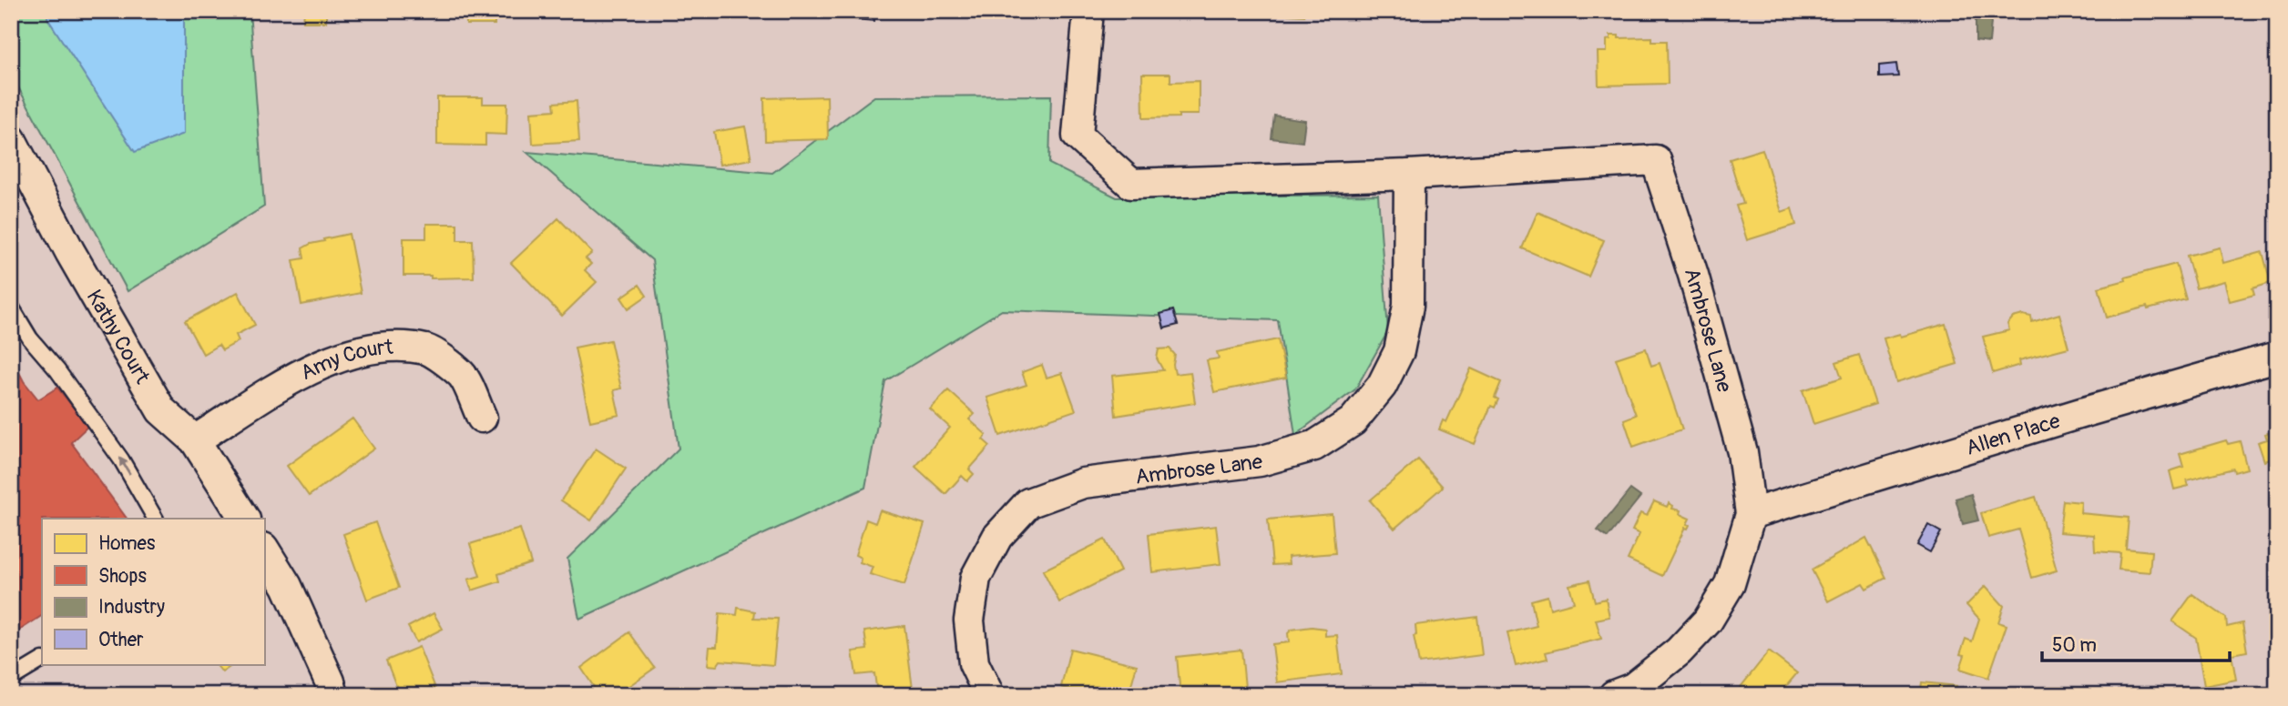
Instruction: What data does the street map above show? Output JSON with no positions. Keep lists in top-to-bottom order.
{
  "streets": {
    "street": [
      "Ambrose Lane",
      "Kathy Court",
      "Amy Court",
      "Allen Place"
    ]
  },
  "crossings": [
    ["Ambrose Lane", "Allen Place"],
    ["Kathy Court", "Amy Court"]
  ],
  "legend": [
    "Homes",
    "Shops",
    "Industry",
    "Other"
  ],
  "scale_bar": "50 m"
}
